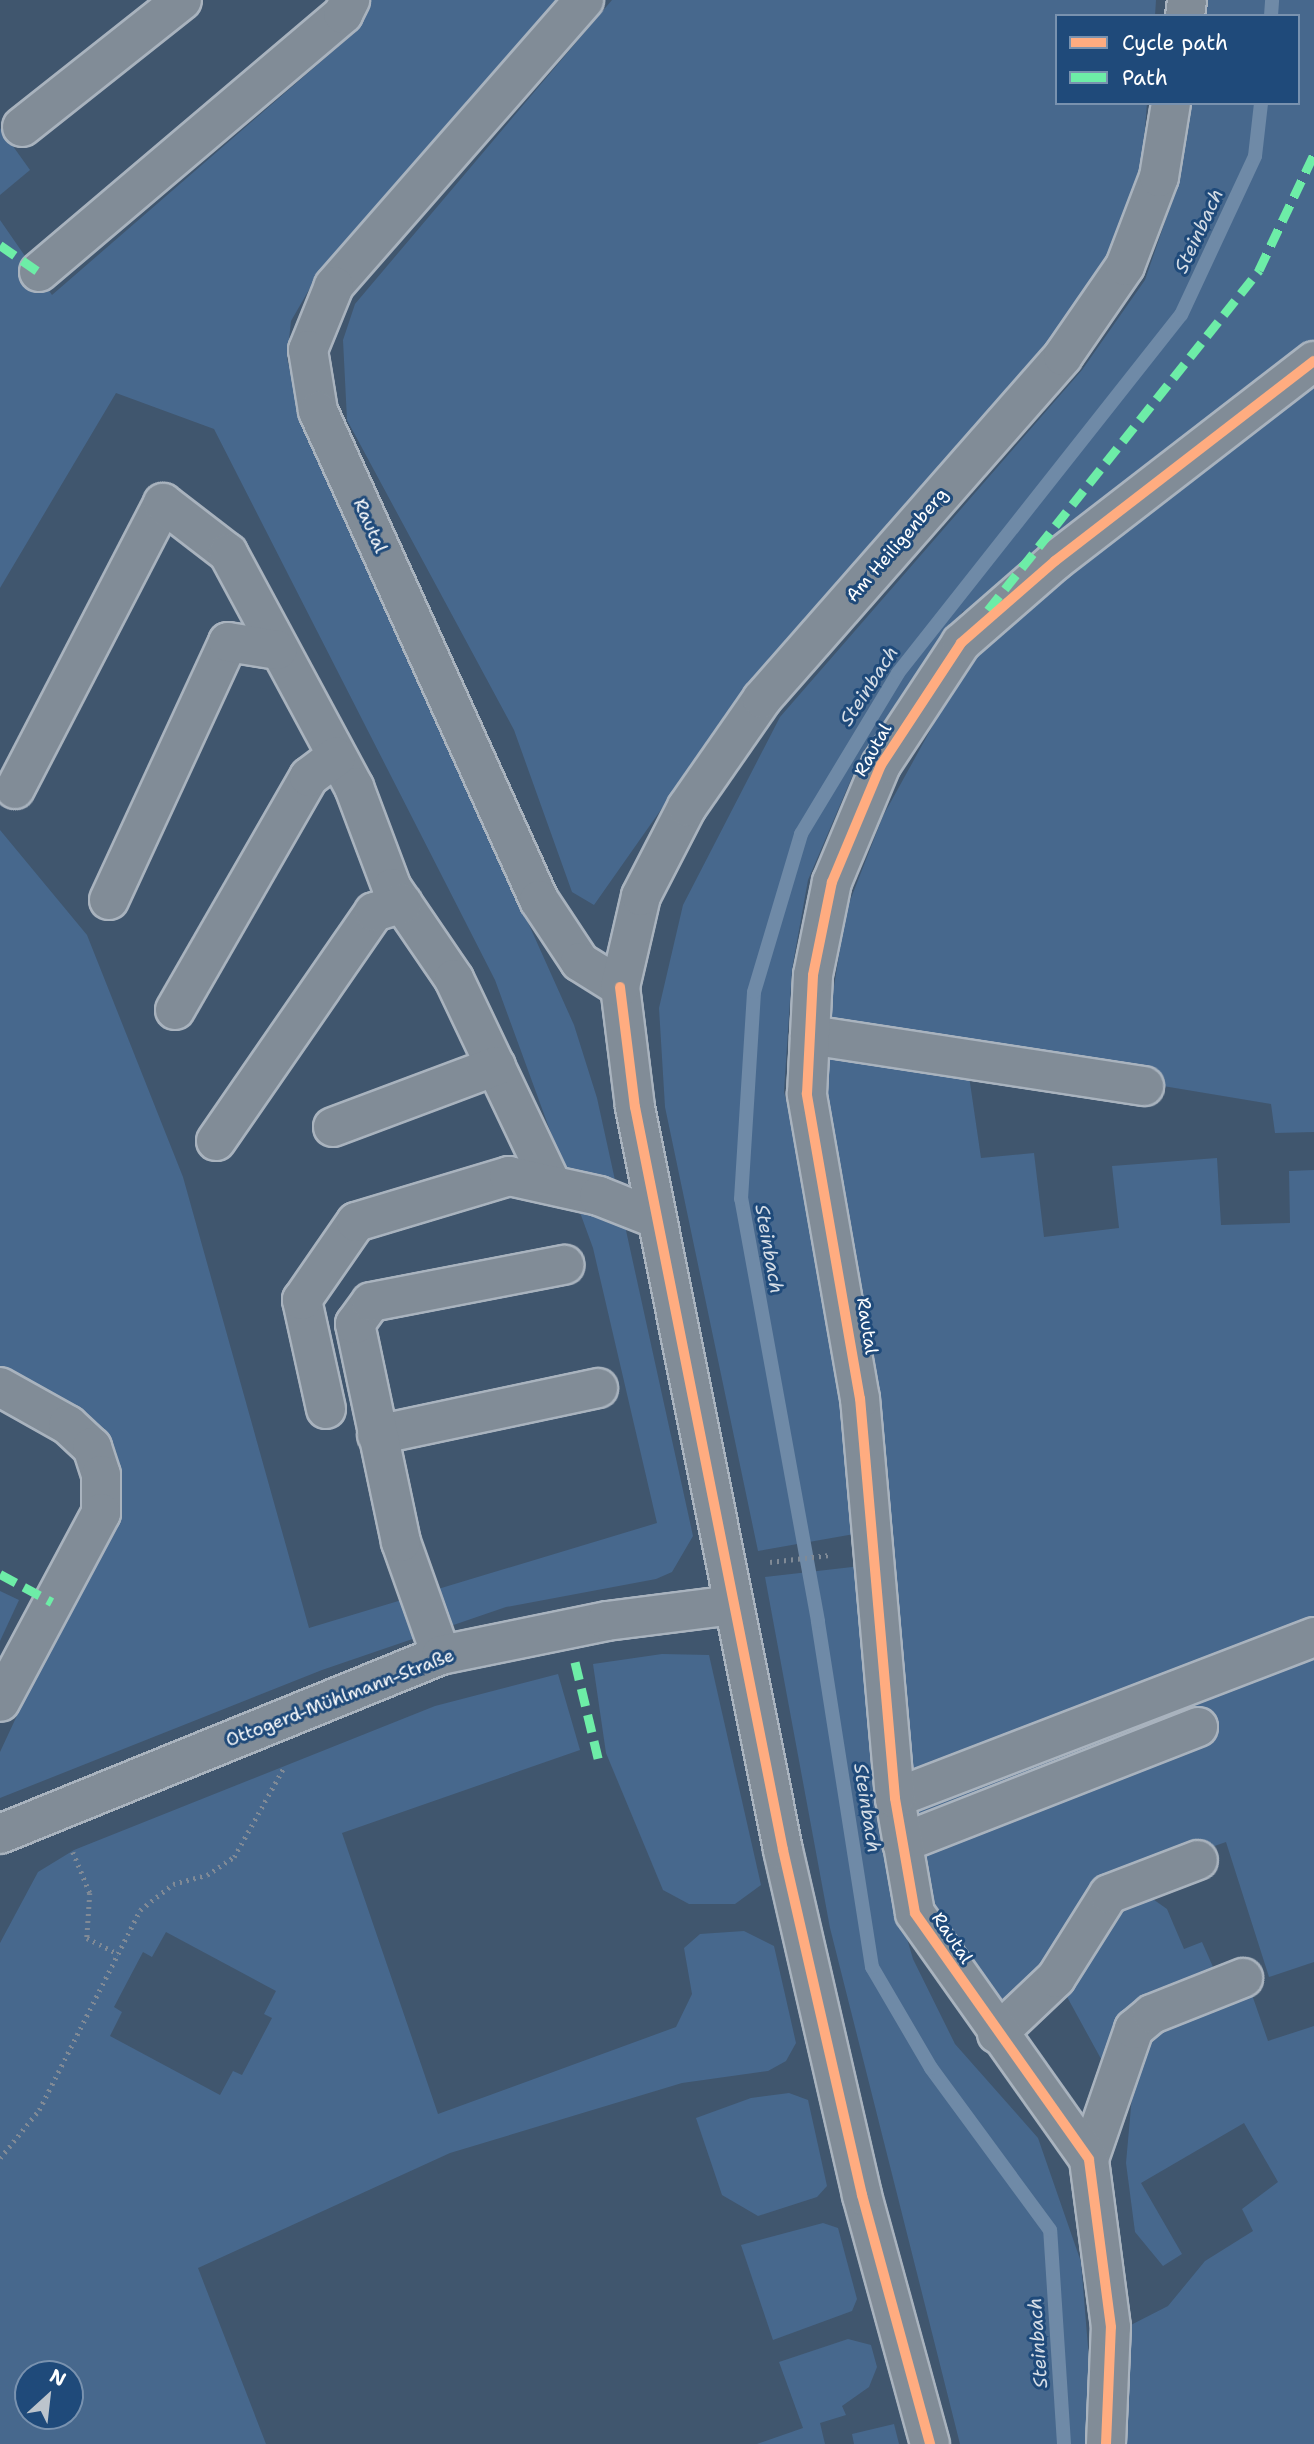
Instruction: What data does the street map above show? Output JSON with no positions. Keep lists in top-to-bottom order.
{
  "streets": {
    "street": ["Rautal", "Am Heiligenberg", "Ottogerd-Mühlmann-Straße"]
  },
  "crossings": [
    ["Rautal", "Am Heiligenberg"]
  ],
  "water": ["Steinbach"],
  "legend": ["Cycle path", "Path"],
  "north": "top right"
}
